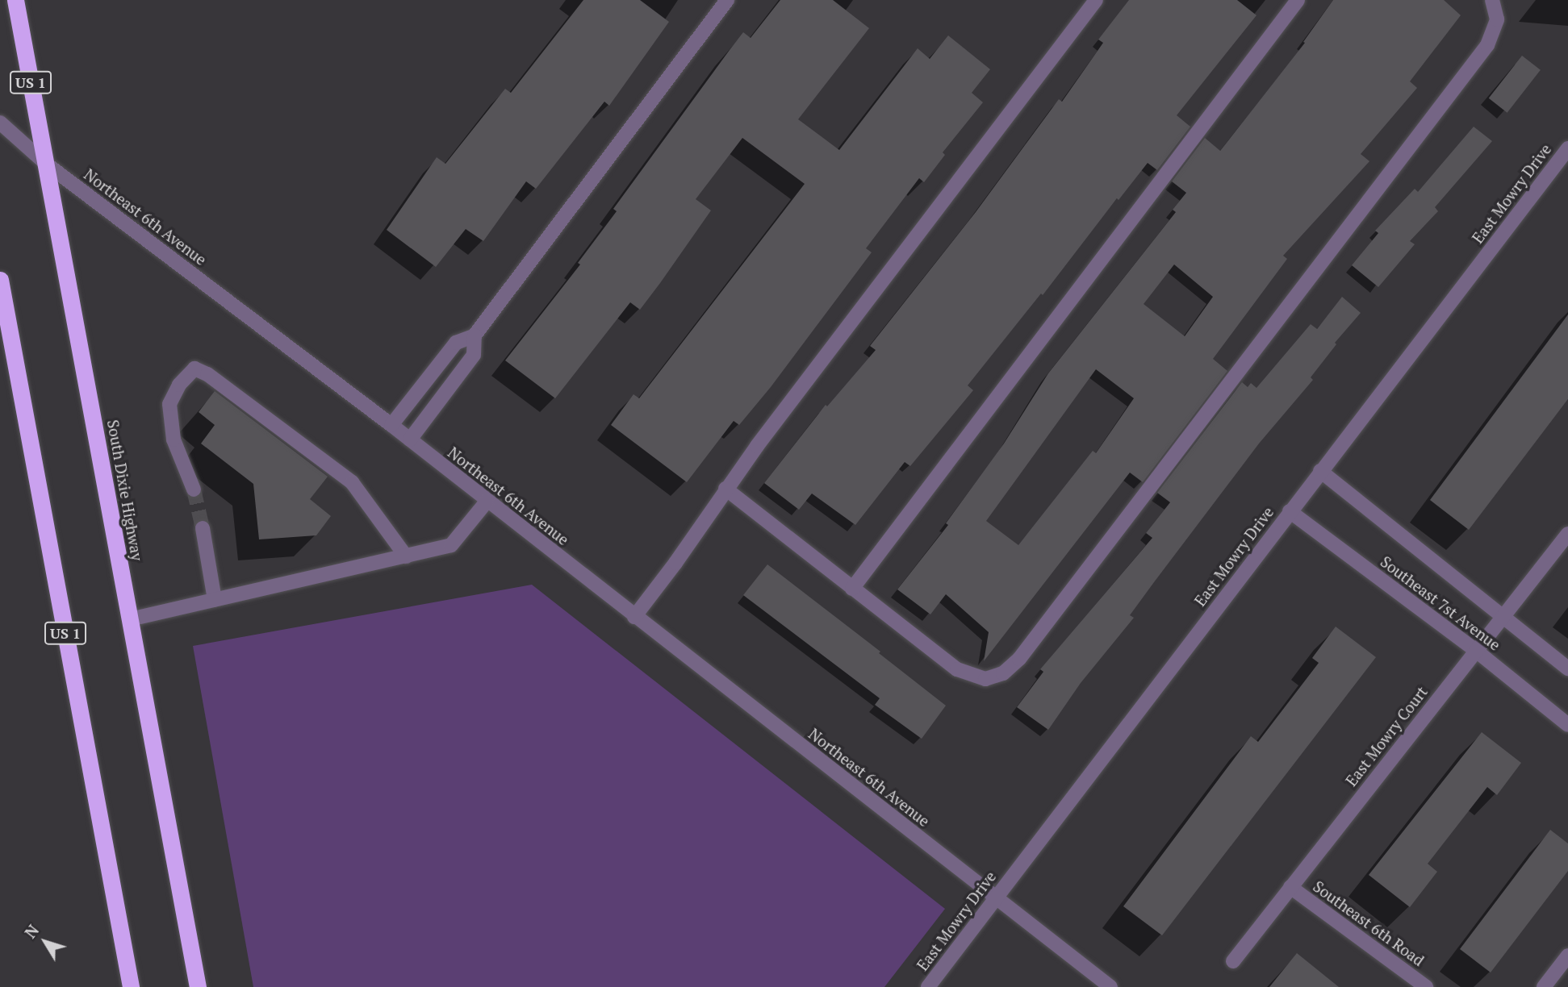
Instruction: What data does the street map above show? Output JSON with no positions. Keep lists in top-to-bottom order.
{
  "streets": {
    "highway": ["US 1", "South Dixie Highway"],
    "street": [
      "East Mowry Drive",
      "Northeast 6th Avenue",
      "Southeast 7st Avenue",
      "East Mowry Court",
      "Southeast 6th Road"
    ]
  },
  "crossings": [
    ["East Mowry Drive", "Northeast 6th Avenue"],
    ["East Mowry Drive", "Southeast 7st Avenue"],
    ["Northeast 6th Avenue", "South Dixie Highway"],
    ["Southeast 7st Avenue", "East Mowry Court"],
    ["East Mowry Court", "Southeast 6th Road"]
  ],
  "north": "top left"
}
